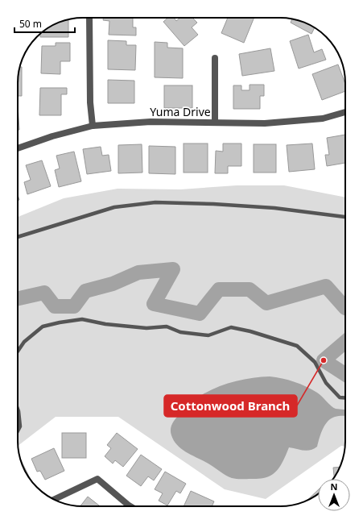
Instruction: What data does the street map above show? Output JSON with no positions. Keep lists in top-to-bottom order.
{
  "streets": {
    "street": ["Yuma Drive"]
  },
  "places": ["Cottonwood Branch"],
  "scale_bar": "50 m",
  "north": "top"
}
